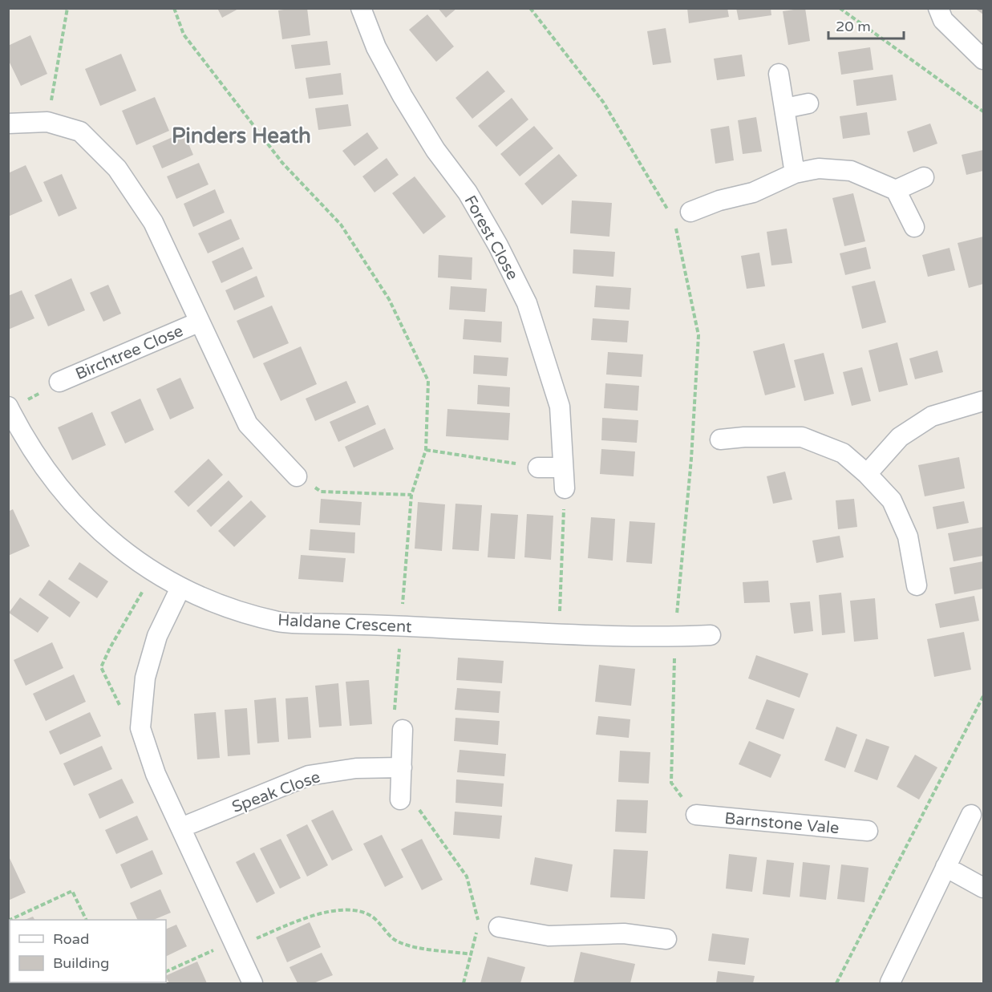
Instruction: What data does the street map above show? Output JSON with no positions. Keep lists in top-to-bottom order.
{
  "streets": {
    "street": [
      "Forest Close",
      "Birchtree Close",
      "Haldane Crescent",
      "Speak Close",
      "Barnstone Vale"
    ]
  },
  "districts": ["Pinders Heath"],
  "legend": ["Road", "Building"],
  "scale_bar": "20 m"
}
